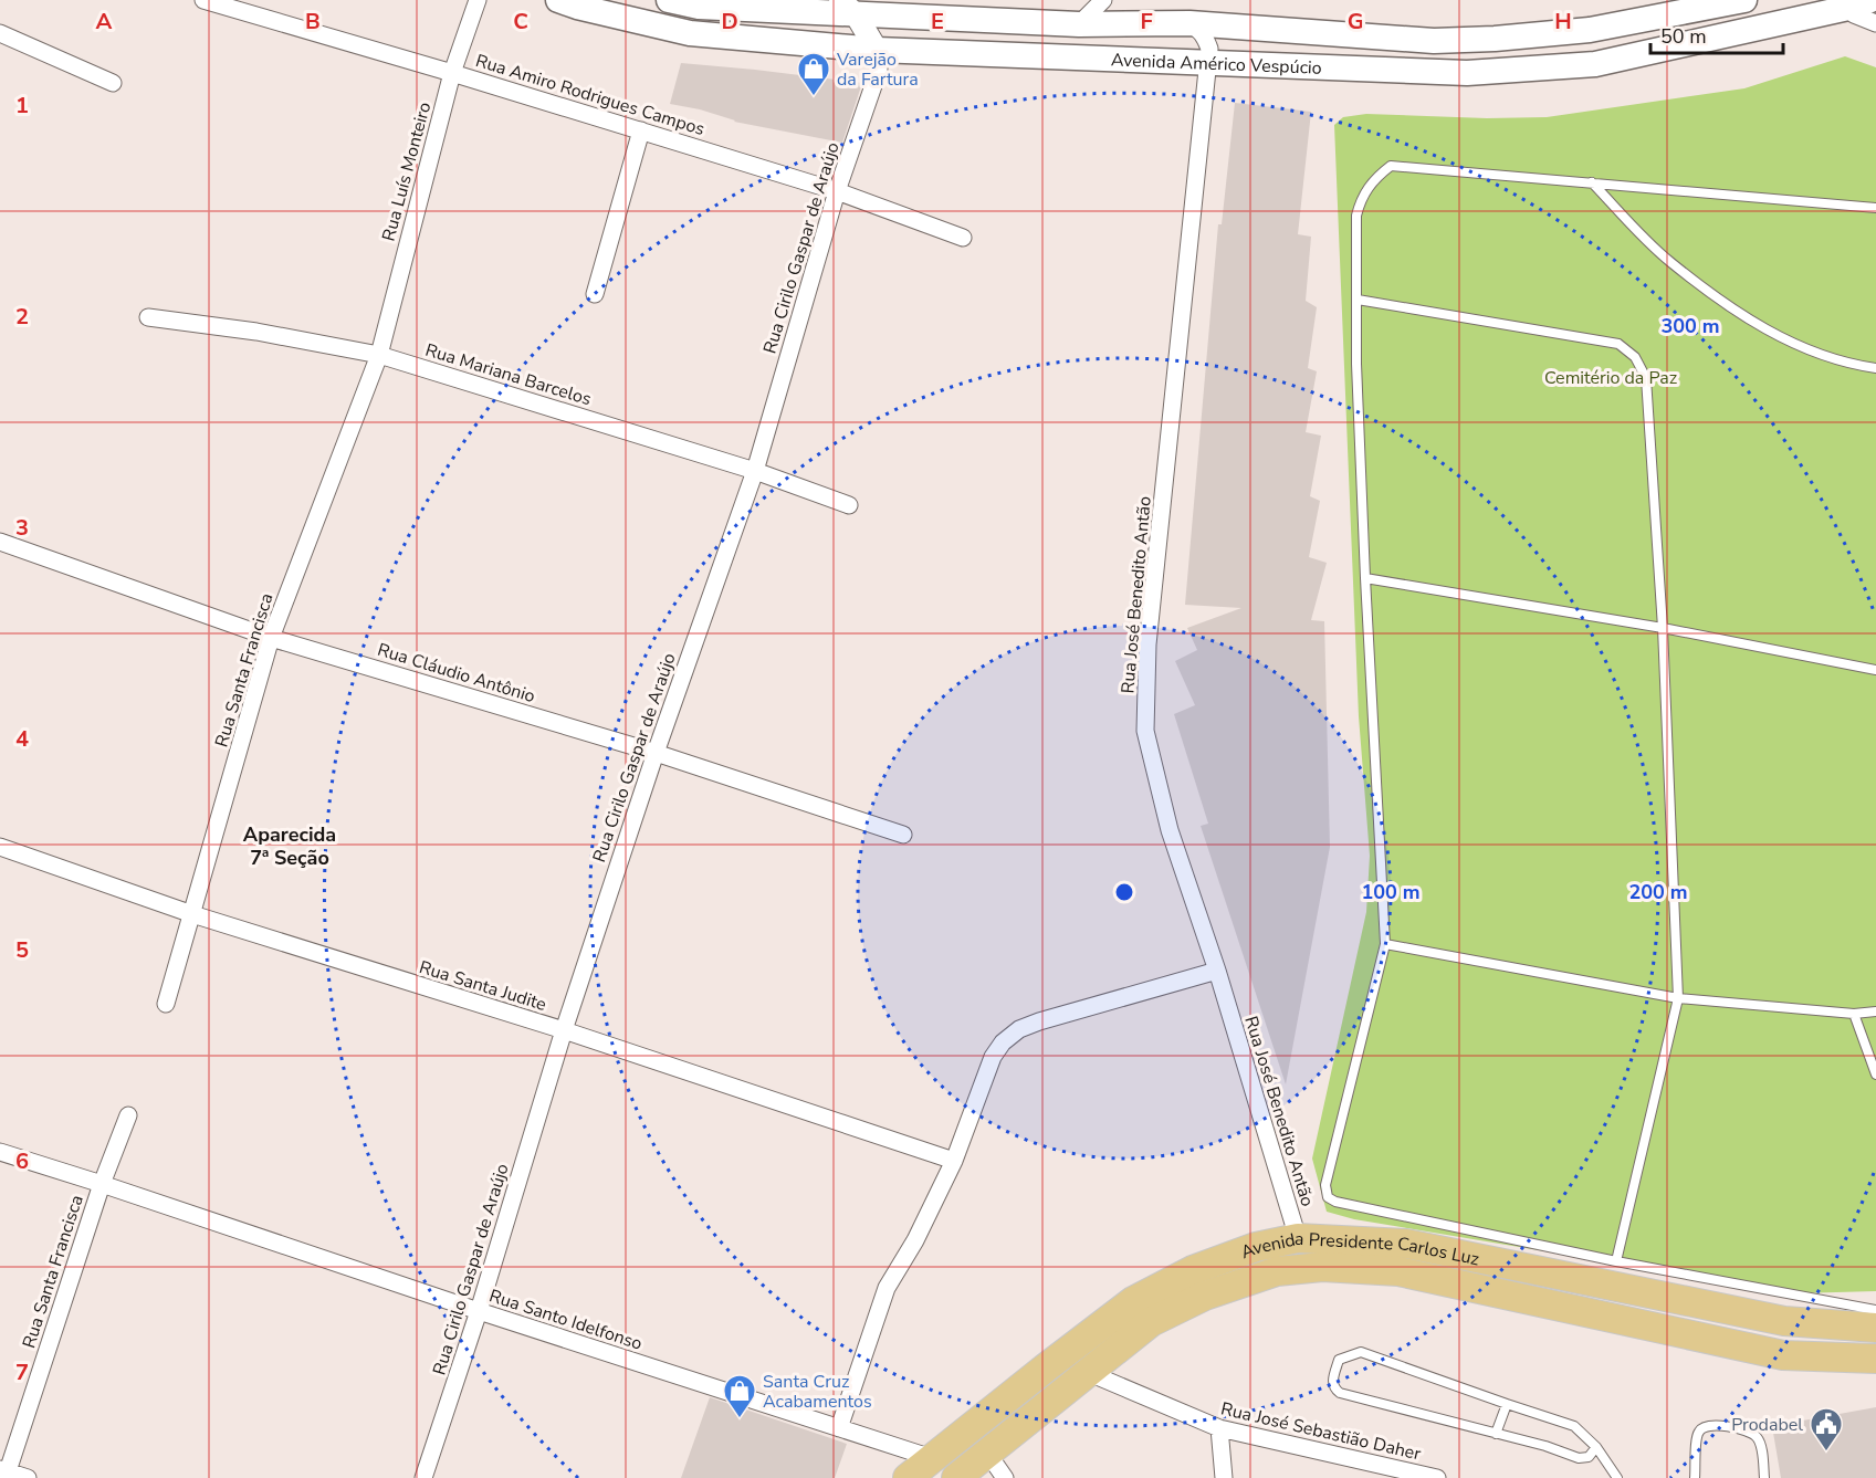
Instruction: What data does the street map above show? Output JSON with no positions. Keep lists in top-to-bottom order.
{
  "streets": {
    "main road": ["Avenida Américo Vespúcio", "Avenida Presidente Carlos Luz"],
    "street": [
      "Rua Amiro Rodrigues Campos",
      "Rua Luís Monteiro",
      "Rua Cirilo Gaspar de Araújo",
      "Rua Mariana Barcelos",
      "Rua José Benedito Antão",
      "Rua Santa Francisca",
      "Rua Cláudio Antônio",
      "Rua Santa Judite",
      "Rua Santo Idelfonso",
      "Rua José Sebastião Daher"
    ]
  },
  "crossings": [
    ["Avenida Américo Vespúcio", "Rua Cirilo Gaspar de Araújo"],
    ["Avenida Américo Vespúcio", "Rua José Benedito Antão"],
    ["Rua Amiro Rodrigues Campos", "Rua Luís Monteiro"],
    ["Rua Amiro Rodrigues Campos", "Rua Cirilo Gaspar de Araújo"],
    ["Rua Luís Monteiro", "Rua Mariana Barcelos"],
    ["Rua Luís Monteiro", "Rua Santa Francisca"],
    ["Rua Cirilo Gaspar de Araújo", "Rua Mariana Barcelos"],
    ["Rua Cirilo Gaspar de Araújo", "Rua Cláudio Antônio"],
    ["Rua Cirilo Gaspar de Araújo", "Rua Santa Judite"],
    ["Rua Cirilo Gaspar de Araújo", "Rua Santo Idelfonso"],
    ["Rua Mariana Barcelos", "Rua Santa Francisca"],
    ["Rua José Benedito Antão", "Avenida Presidente Carlos Luz"],
    ["Rua Santa Francisca", "Rua Cláudio Antônio"],
    ["Rua Santa Francisca", "Rua Santa Judite"],
    ["Rua Santa Francisca", "Rua Santo Idelfonso"],
    ["Avenida Presidente Carlos Luz", "Rua Santo Idelfonso"],
    ["Avenida Presidente Carlos Luz", "Rua José Sebastião Daher"]
  ],
  "districts": ["Aparecida 7ª Seção"],
  "parks": ["Cemitério da Paz"],
  "places": {
    "shop": ["Varejão da Fartura", "Santa Cruz Acabamentos"],
    "public building": ["Prodabel"]
  },
  "scale_bar": "50 m",
  "grid": {
    "columns": [
      "A",
      "B",
      "C",
      "D",
      "E",
      "F",
      "G",
      "H"
    ],
    "rows": [
      "1",
      "2",
      "3",
      "4",
      "5",
      "6",
      "7"
    ]
  },
  "rings": ["300 m", "100 m", "200 m"]
}
